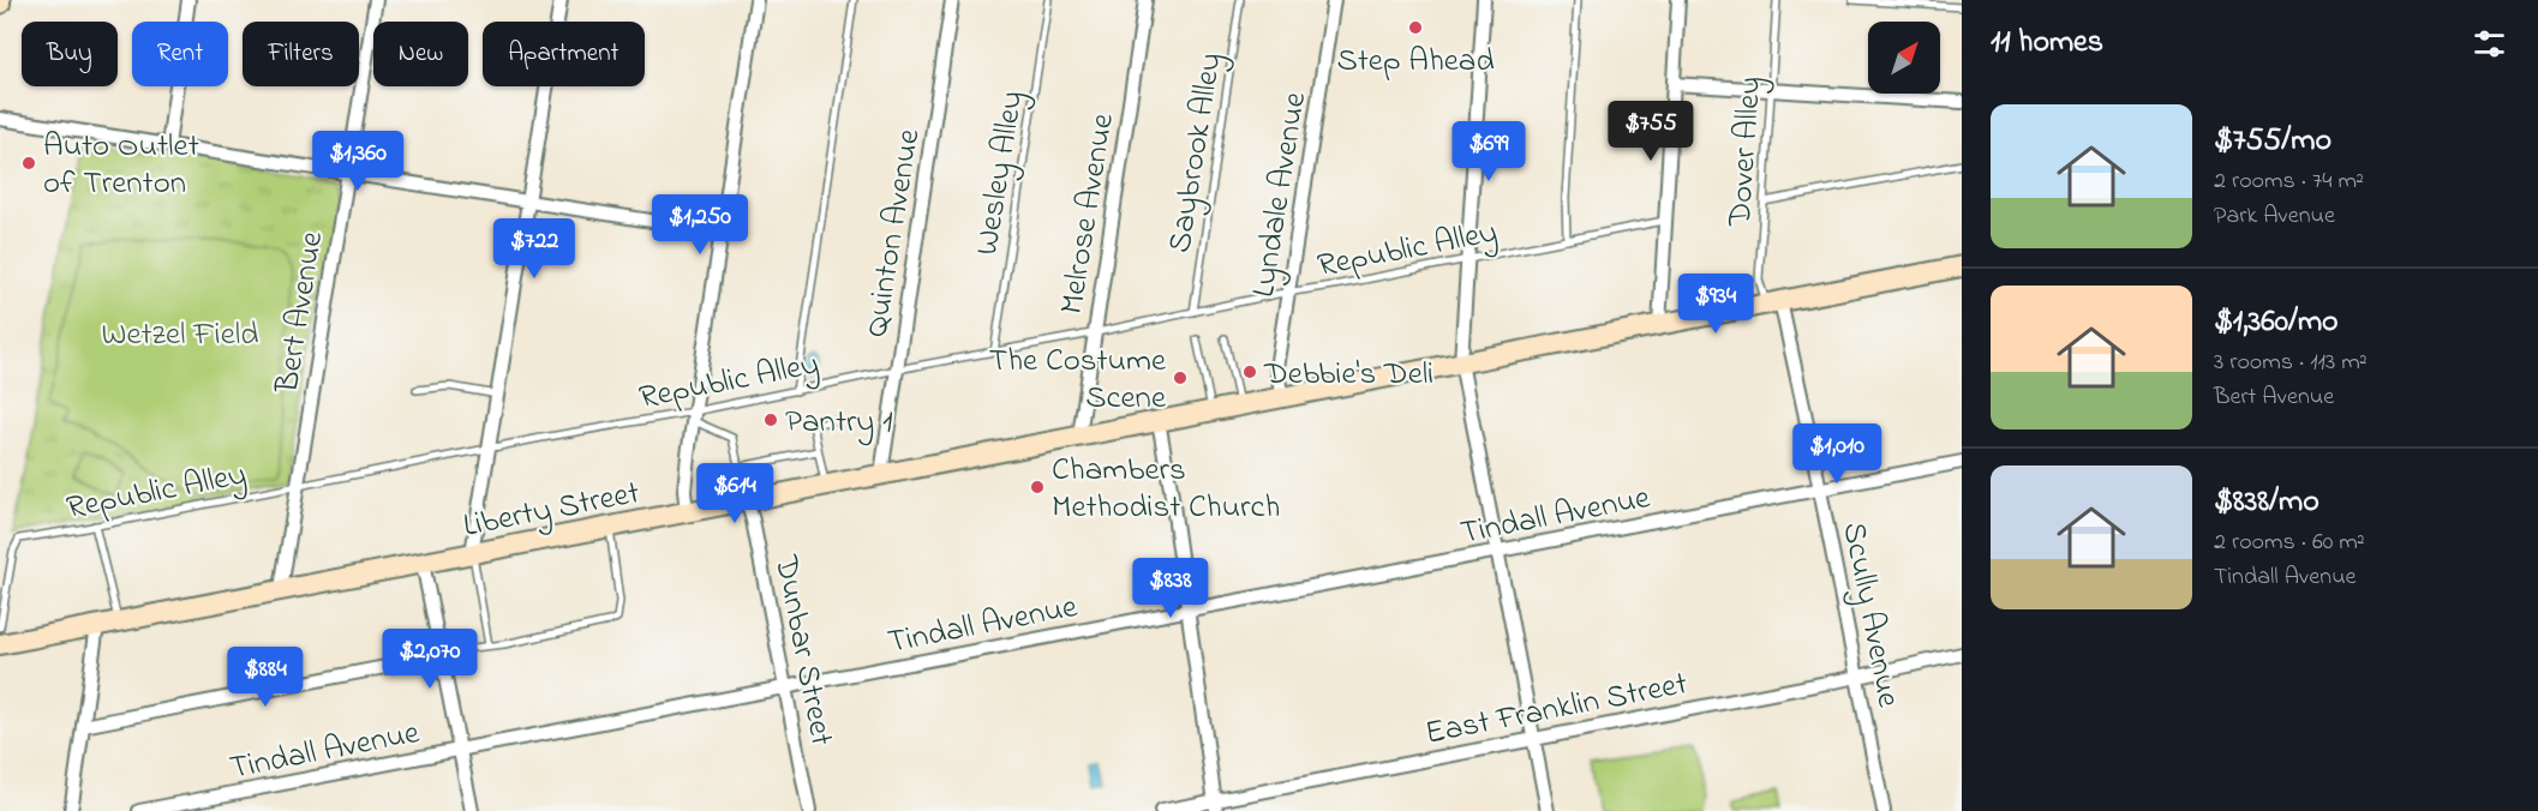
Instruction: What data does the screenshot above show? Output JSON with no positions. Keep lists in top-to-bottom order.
{
  "streets": {
    "street": [
      "Lyndale Avenue",
      "Melrose Avenue",
      "Quinton Avenue",
      "Bert Avenue",
      "Liberty Street",
      "Tindall Avenue",
      "Scully Avenue",
      "Dunbar Street",
      "East Franklin Street"
    ],
    "lane": [
      "Dover Alley",
      "Saybrook Alley",
      "Wesley Alley",
      "Republic Alley"
    ]
  },
  "crossings": [
    ["Dover Alley", "Liberty Street"],
    ["Dover Alley", "Scully Avenue"],
    ["Saybrook Alley", "Republic Alley"],
    ["Wesley Alley", "Republic Alley"],
    ["Lyndale Avenue", "Republic Alley"],
    ["Lyndale Avenue", "Liberty Street"],
    ["Melrose Avenue", "Republic Alley"],
    ["Melrose Avenue", "Liberty Street"],
    ["Quinton Avenue", "Republic Alley"],
    ["Quinton Avenue", "Liberty Street"],
    ["Republic Alley", "Bert Avenue"],
    ["Bert Avenue", "Liberty Street"],
    ["Liberty Street", "Scully Avenue"],
    ["Liberty Street", "Dunbar Street"],
    ["Tindall Avenue", "Scully Avenue"],
    ["Tindall Avenue", "Dunbar Street"],
    ["Scully Avenue", "East Franklin Street"]
  ],
  "parks": ["Wetzel Field"],
  "places": [
    "Step Ahead",
    "Auto Outlet of Trenton",
    "Debbie's Deli",
    "The Costume Scene",
    "Pantry 1",
    "Chambers Methodist Church"
  ],
  "north": "top right",
  "page": {
    "heading": "11 homes",
    "chip": [
      "Buy",
      "Rent",
      "Filters",
      "New",
      "Apartment"
    ],
    "list": [
      {
        "name": "$755/mo",
        "note": "2 rooms · 74 m² · Park Avenue"
      },
      {
        "name": "$1,360/mo",
        "note": "3 rooms · 113 m² · Bert Avenue"
      },
      {
        "name": "$838/mo",
        "note": "2 rooms · 60 m² · Tindall Avenue"
      }
    ],
    "price": [
      "$755",
      "$699",
      "$1,360",
      "$1,250",
      "$722",
      "$934",
      "$1,010",
      "$614",
      "$838",
      "$2,070",
      "$884"
    ]
  }
}
